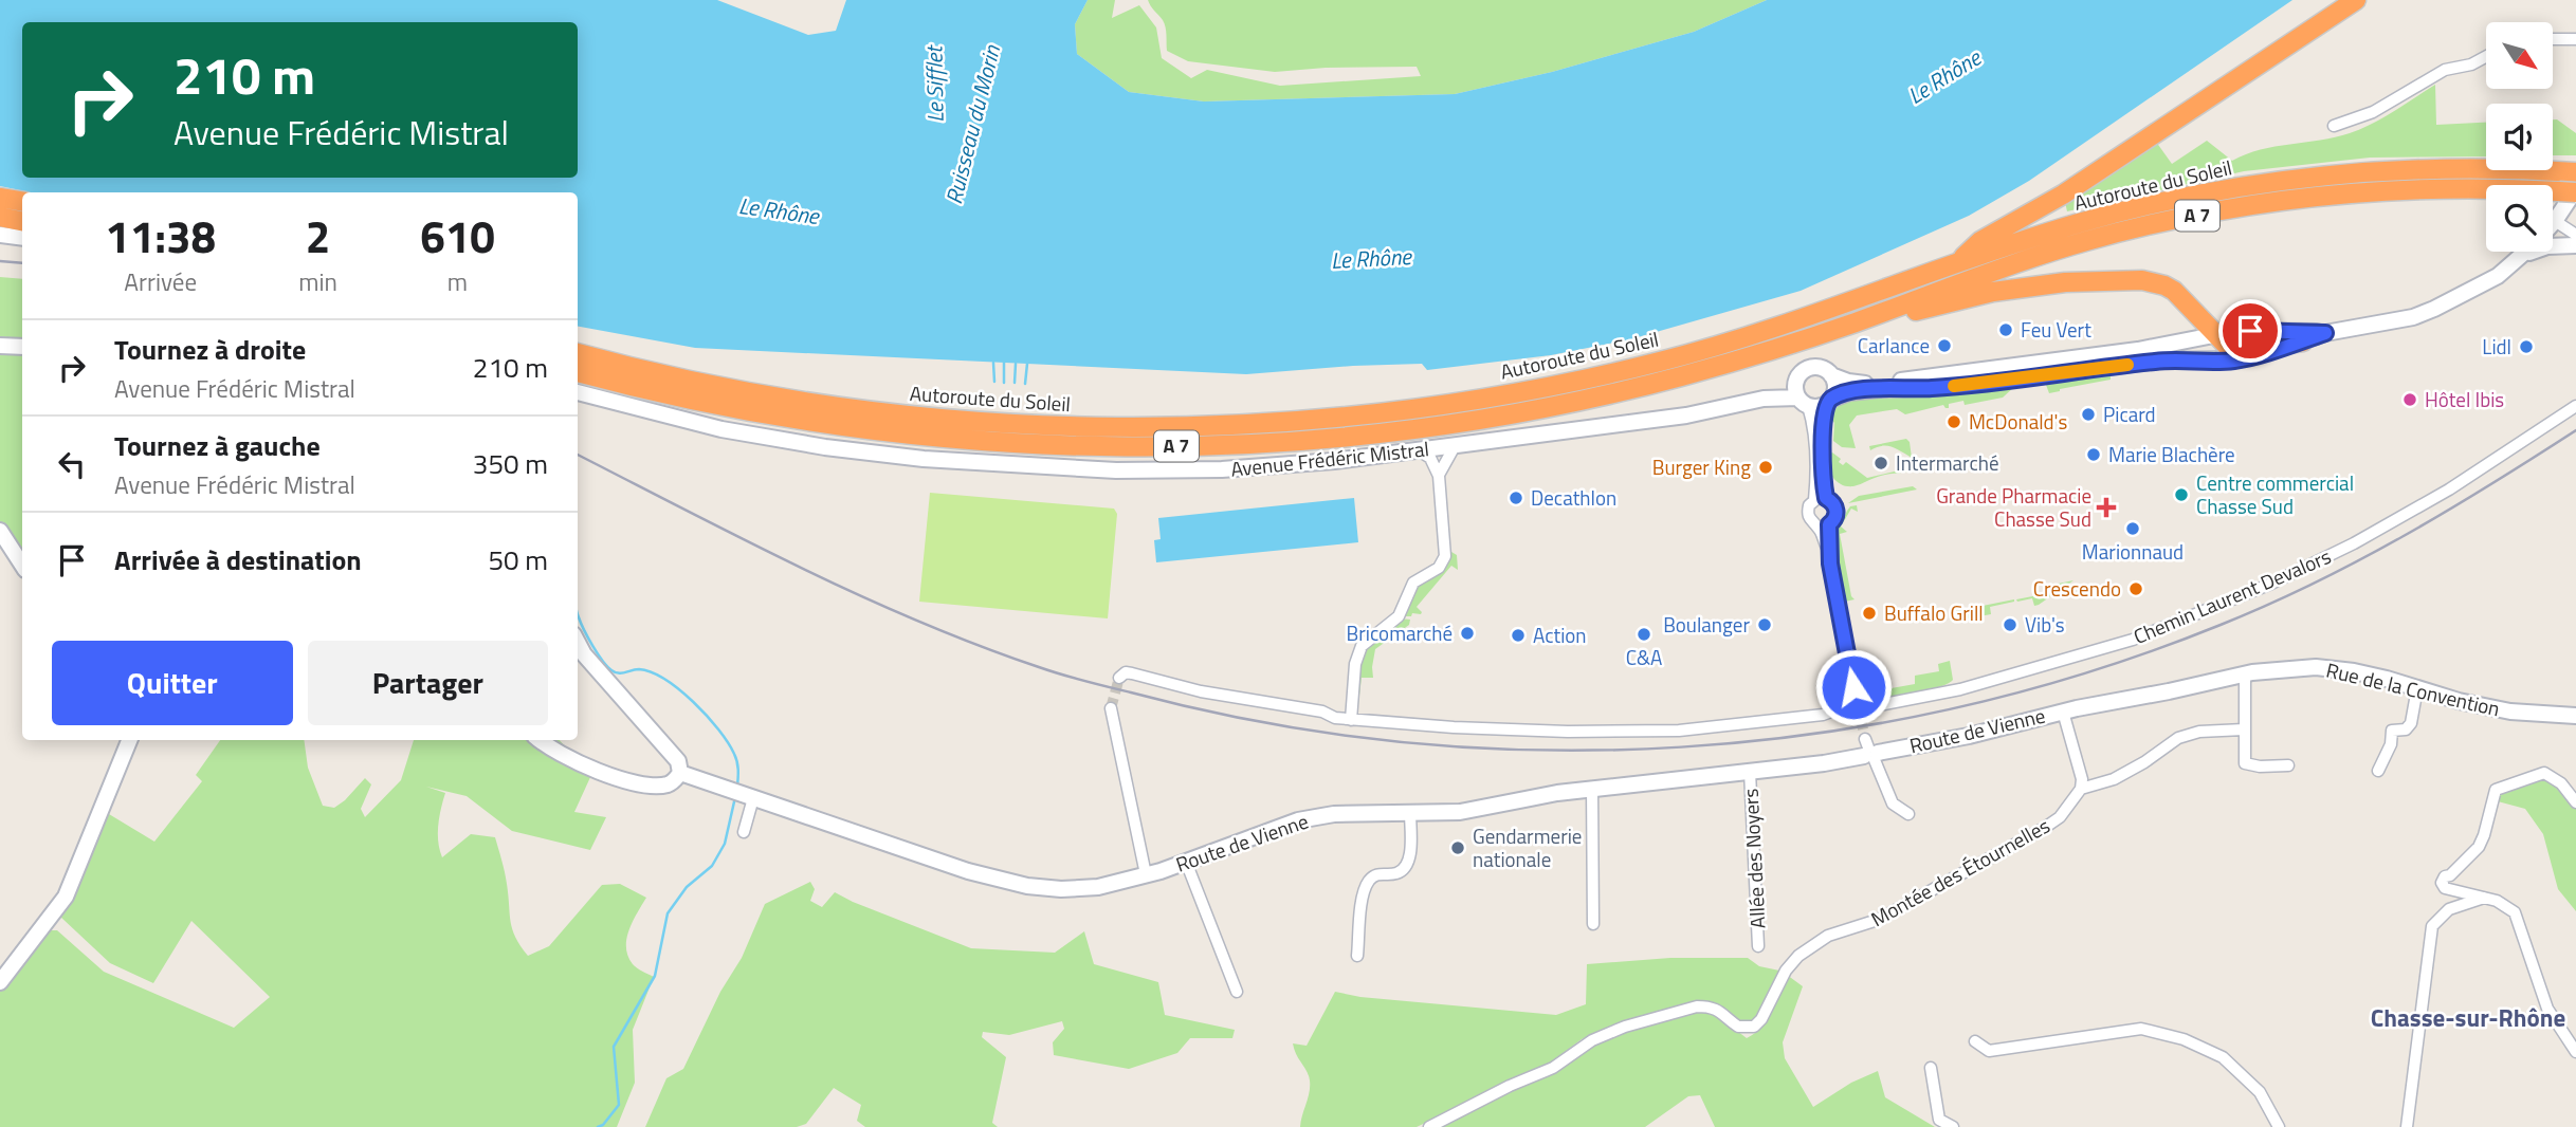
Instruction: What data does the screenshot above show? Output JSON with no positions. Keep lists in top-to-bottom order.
{
  "streets": {
    "highway": ["Autoroute du Soleil", "A 7"],
    "main road": ["Avenue Frédéric Mistral", "Rue de la Convention", "Route de Vienne"],
    "street": ["Chemin Laurent Devalors", "Allée des Noyers", "Montée des Étournelles"]
  },
  "crossings": [
    ["Rue de la Convention", "Route de Vienne"],
    ["Route de Vienne", "Allée des Noyers"]
  ],
  "districts": ["Chasse-sur-Rhône"],
  "water": ["Le Rhône", "Le Sifflet", "Ruisseau du Morin"],
  "places": {
    "other": [
      "Feu Vert",
      "Carlance",
      "Lidl",
      "Hôtel Ibis",
      "Picard",
      "McDonald's",
      "Marie Blachère",
      "Intermarché",
      "Burger King",
      "Centre commercial Chasse Sud",
      "Decathlon",
      "Marionnaud",
      "Crescendo",
      "Buffalo Grill",
      "Boulanger",
      "Vib's",
      "Bricomarché",
      "C&A",
      "Action",
      "Gendarmerie nationale"
    ],
    "health": ["Grande Pharmacie Chasse Sud"]
  },
  "north": "bottom right",
  "page": {
    "turn": ["210 m", "Avenue Frédéric Mistral"],
    "eta": [
      "11:38",
      "Arrivée",
      "2",
      "min",
      "610",
      "m"
    ],
    "list": [
      {
        "name": "Tournez à droite",
        "note": "Avenue Frédéric Mistral",
        "value": "210 m"
      },
      {
        "name": "Tournez à gauche",
        "note": "Avenue Frédéric Mistral",
        "value": "350 m"
      },
      {
        "name": "Arrivée à destination",
        "value": "50 m"
      }
    ],
    "buttons": ["Quitter", "Partager"]
  }
}
